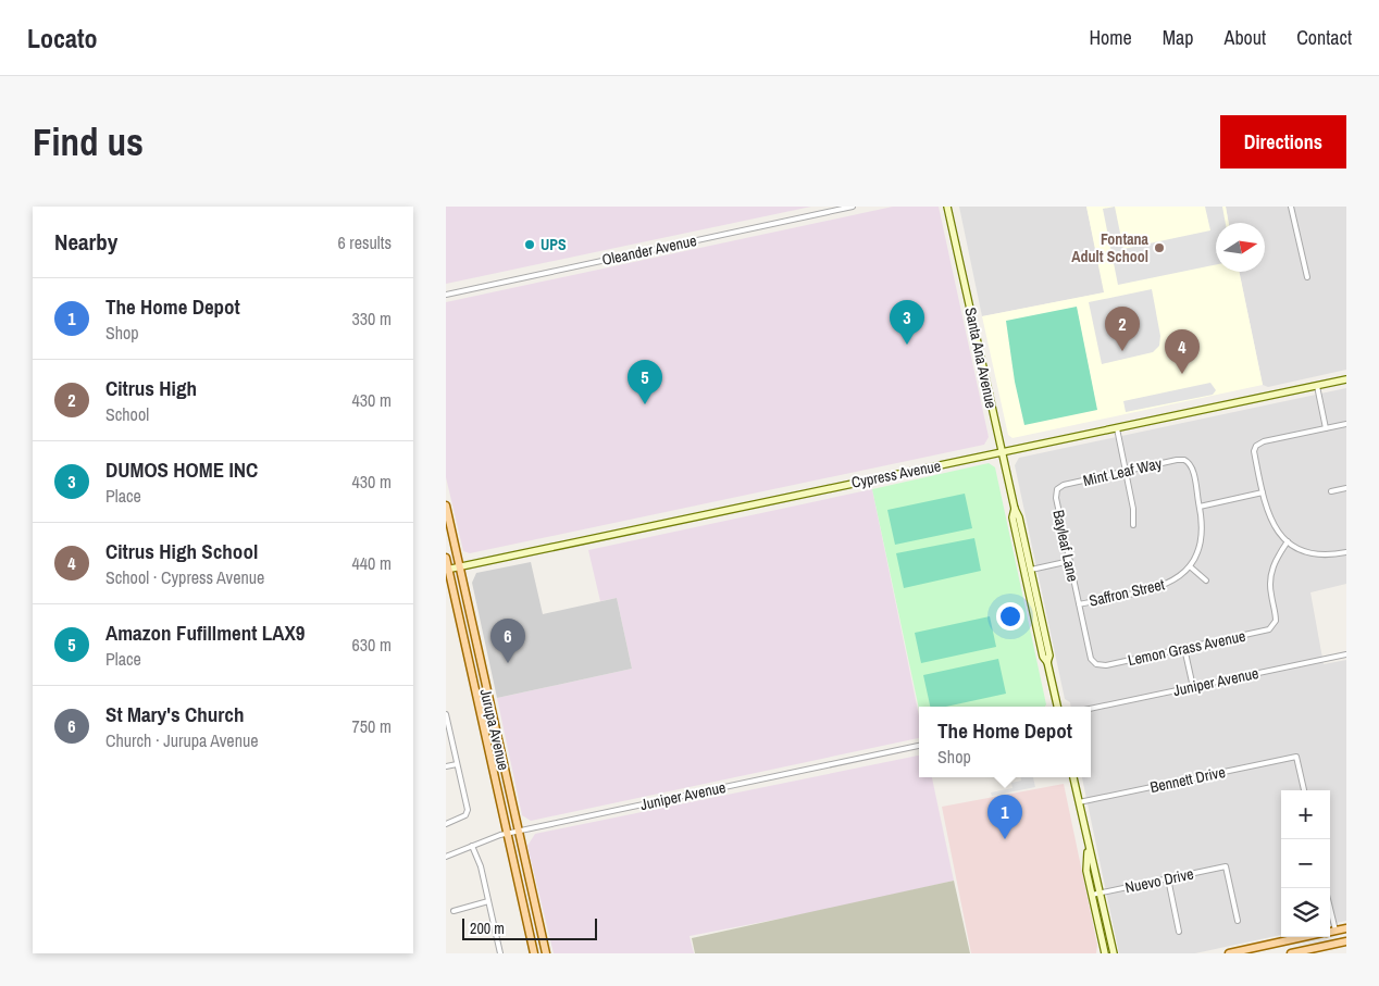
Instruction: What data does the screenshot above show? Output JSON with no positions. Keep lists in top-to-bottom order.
{
  "streets": {
    "main road": ["Jurupa Avenue"],
    "street": [
      "Oleander Avenue",
      "Santa Ana Avenue",
      "Mint Leaf Way",
      "Cypress Avenue",
      "Bayleaf Lane",
      "Saffron Street",
      "Lemon Grass Avenue",
      "Juniper Avenue",
      "Bennett Drive",
      "Nuevo Drive"
    ]
  },
  "crossings": [
    ["Santa Ana Avenue", "Cypress Avenue"],
    ["Mint Leaf Way", "Bayleaf Lane"],
    ["Mint Leaf Way", "Saffron Street"],
    ["Cypress Avenue", "Jurupa Avenue"],
    ["Bayleaf Lane", "Saffron Street"],
    ["Bayleaf Lane", "Lemon Grass Avenue"],
    ["Juniper Avenue", "Jurupa Avenue"]
  ],
  "places": ["UPS", "Fontana Adult School"],
  "scale_bar": "200 m",
  "north": "right",
  "page": {
    "header": "Locato",
    "nav": [
      "Home",
      "Map",
      "About",
      "Contact"
    ],
    "buttons": "Directions",
    "title": "Find us",
    "heading": ["Nearby", "6 results"],
    "list": [
      {
        "mark": "1",
        "name": "The Home Depot",
        "note": "Shop",
        "value": "330 m"
      },
      {
        "mark": "2",
        "name": "Citrus High",
        "note": "School",
        "value": "430 m"
      },
      {
        "mark": "3",
        "name": "DUMOS HOME INC",
        "note": "Place",
        "value": "430 m"
      },
      {
        "mark": "4",
        "name": "Citrus High School",
        "note": "School · Cypress Avenue",
        "value": "440 m"
      },
      {
        "mark": "5",
        "name": "Amazon Fufillment LAX9",
        "note": "Place",
        "value": "630 m"
      },
      {
        "mark": "6",
        "name": "St Mary's Church",
        "note": "Church · Jurupa Avenue",
        "value": "750 m"
      }
    ],
    "pins": [
      "3",
      "2",
      "4",
      "5",
      "6",
      "1"
    ],
    "popup": ["The Home Depot", "Shop"],
    "map_buttons": ["+", "−"],
    "scale": "200 m"
  }
}
